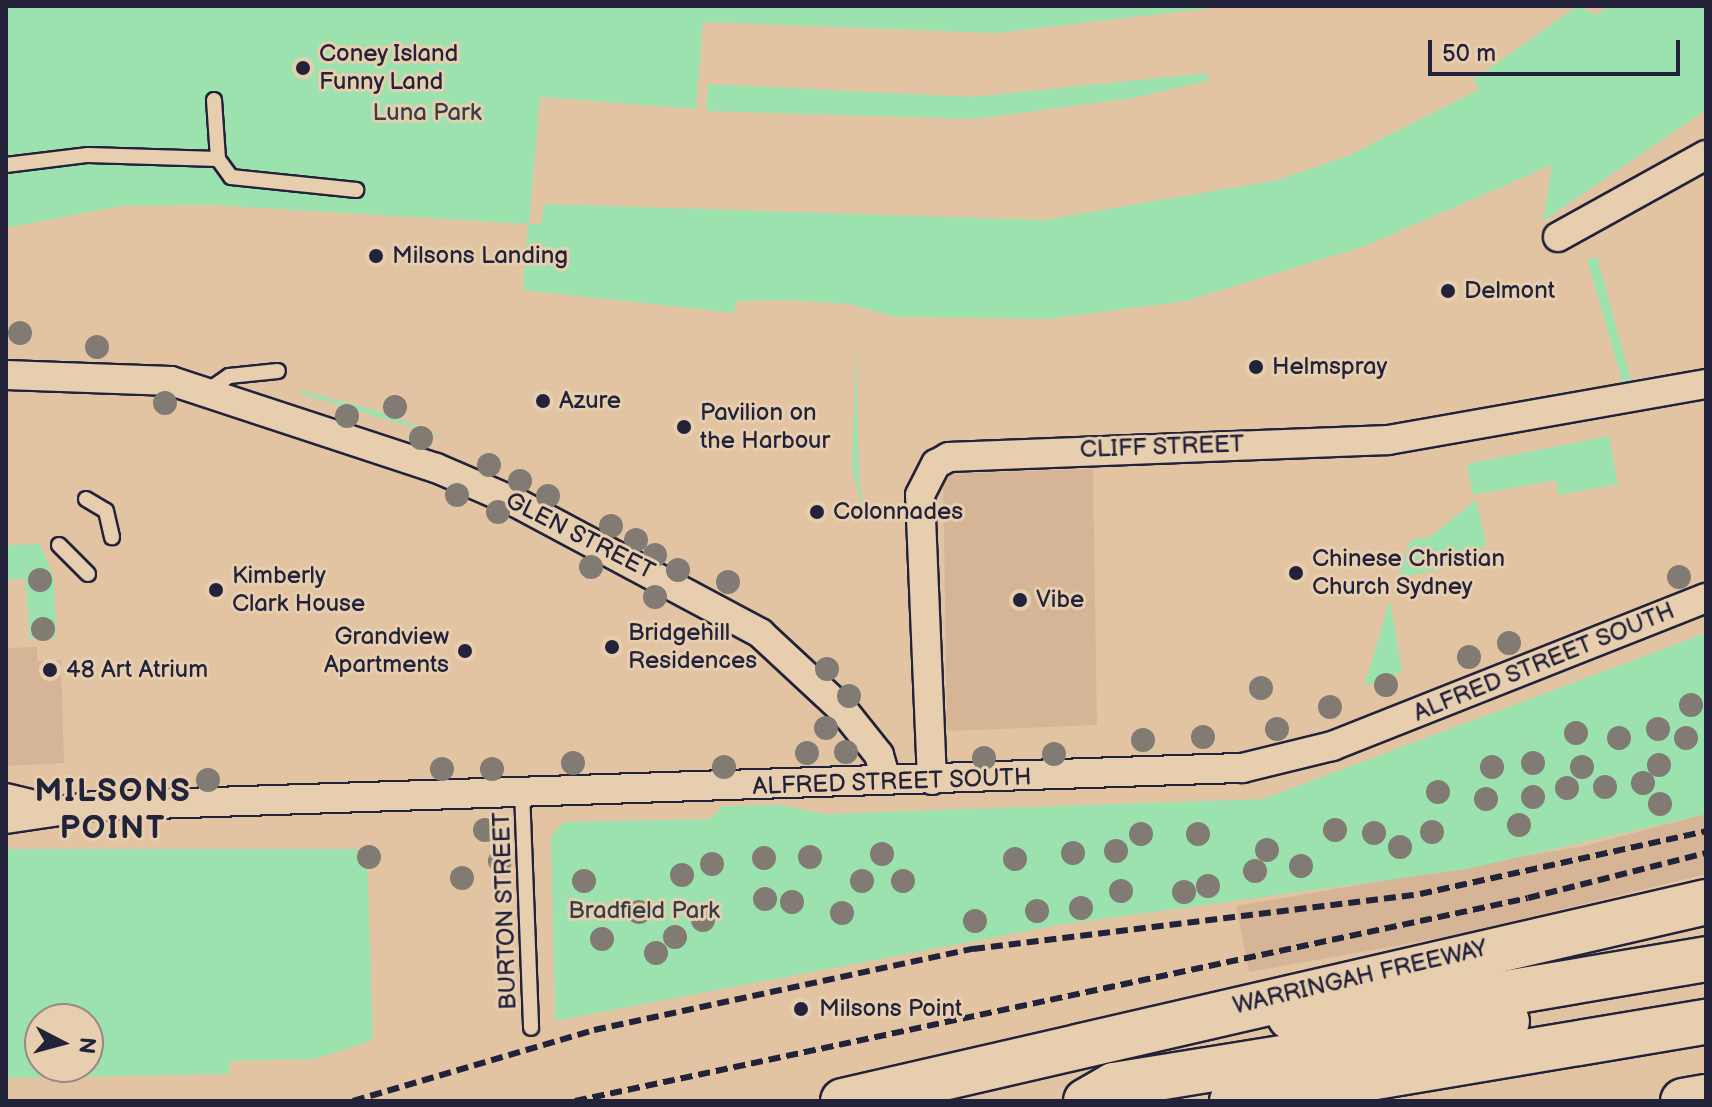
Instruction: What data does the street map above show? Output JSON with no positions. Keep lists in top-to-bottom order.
{
  "streets": {
    "highway": ["WARRINGAH FREEWAY"],
    "street": ["CLIFF STREET", "GLEN STREET", "ALFRED STREET SOUTH"],
    "lane": ["BURTON STREET"]
  },
  "crossings": [
    ["CLIFF STREET", "ALFRED STREET SOUTH"],
    ["GLEN STREET", "ALFRED STREET SOUTH"],
    ["ALFRED STREET SOUTH", "BURTON STREET"]
  ],
  "districts": ["MILSONS POINT"],
  "parks": ["Luna Park", "Bradfield Park"],
  "places": [
    "Coney Island Funny Land",
    "Milsons Landing",
    "Delmont",
    "Helmspray",
    "Azure",
    "Pavilion on the Harbour",
    "Colonnades",
    "Chinese Christian Church Sydney",
    "Kimberly Clark House",
    "Vibe",
    "Bridgehill Residences",
    "Grandview Apartments",
    "48 Art Atrium",
    "Milsons Point"
  ],
  "scale_bar": "50 m",
  "north": "right"
}
